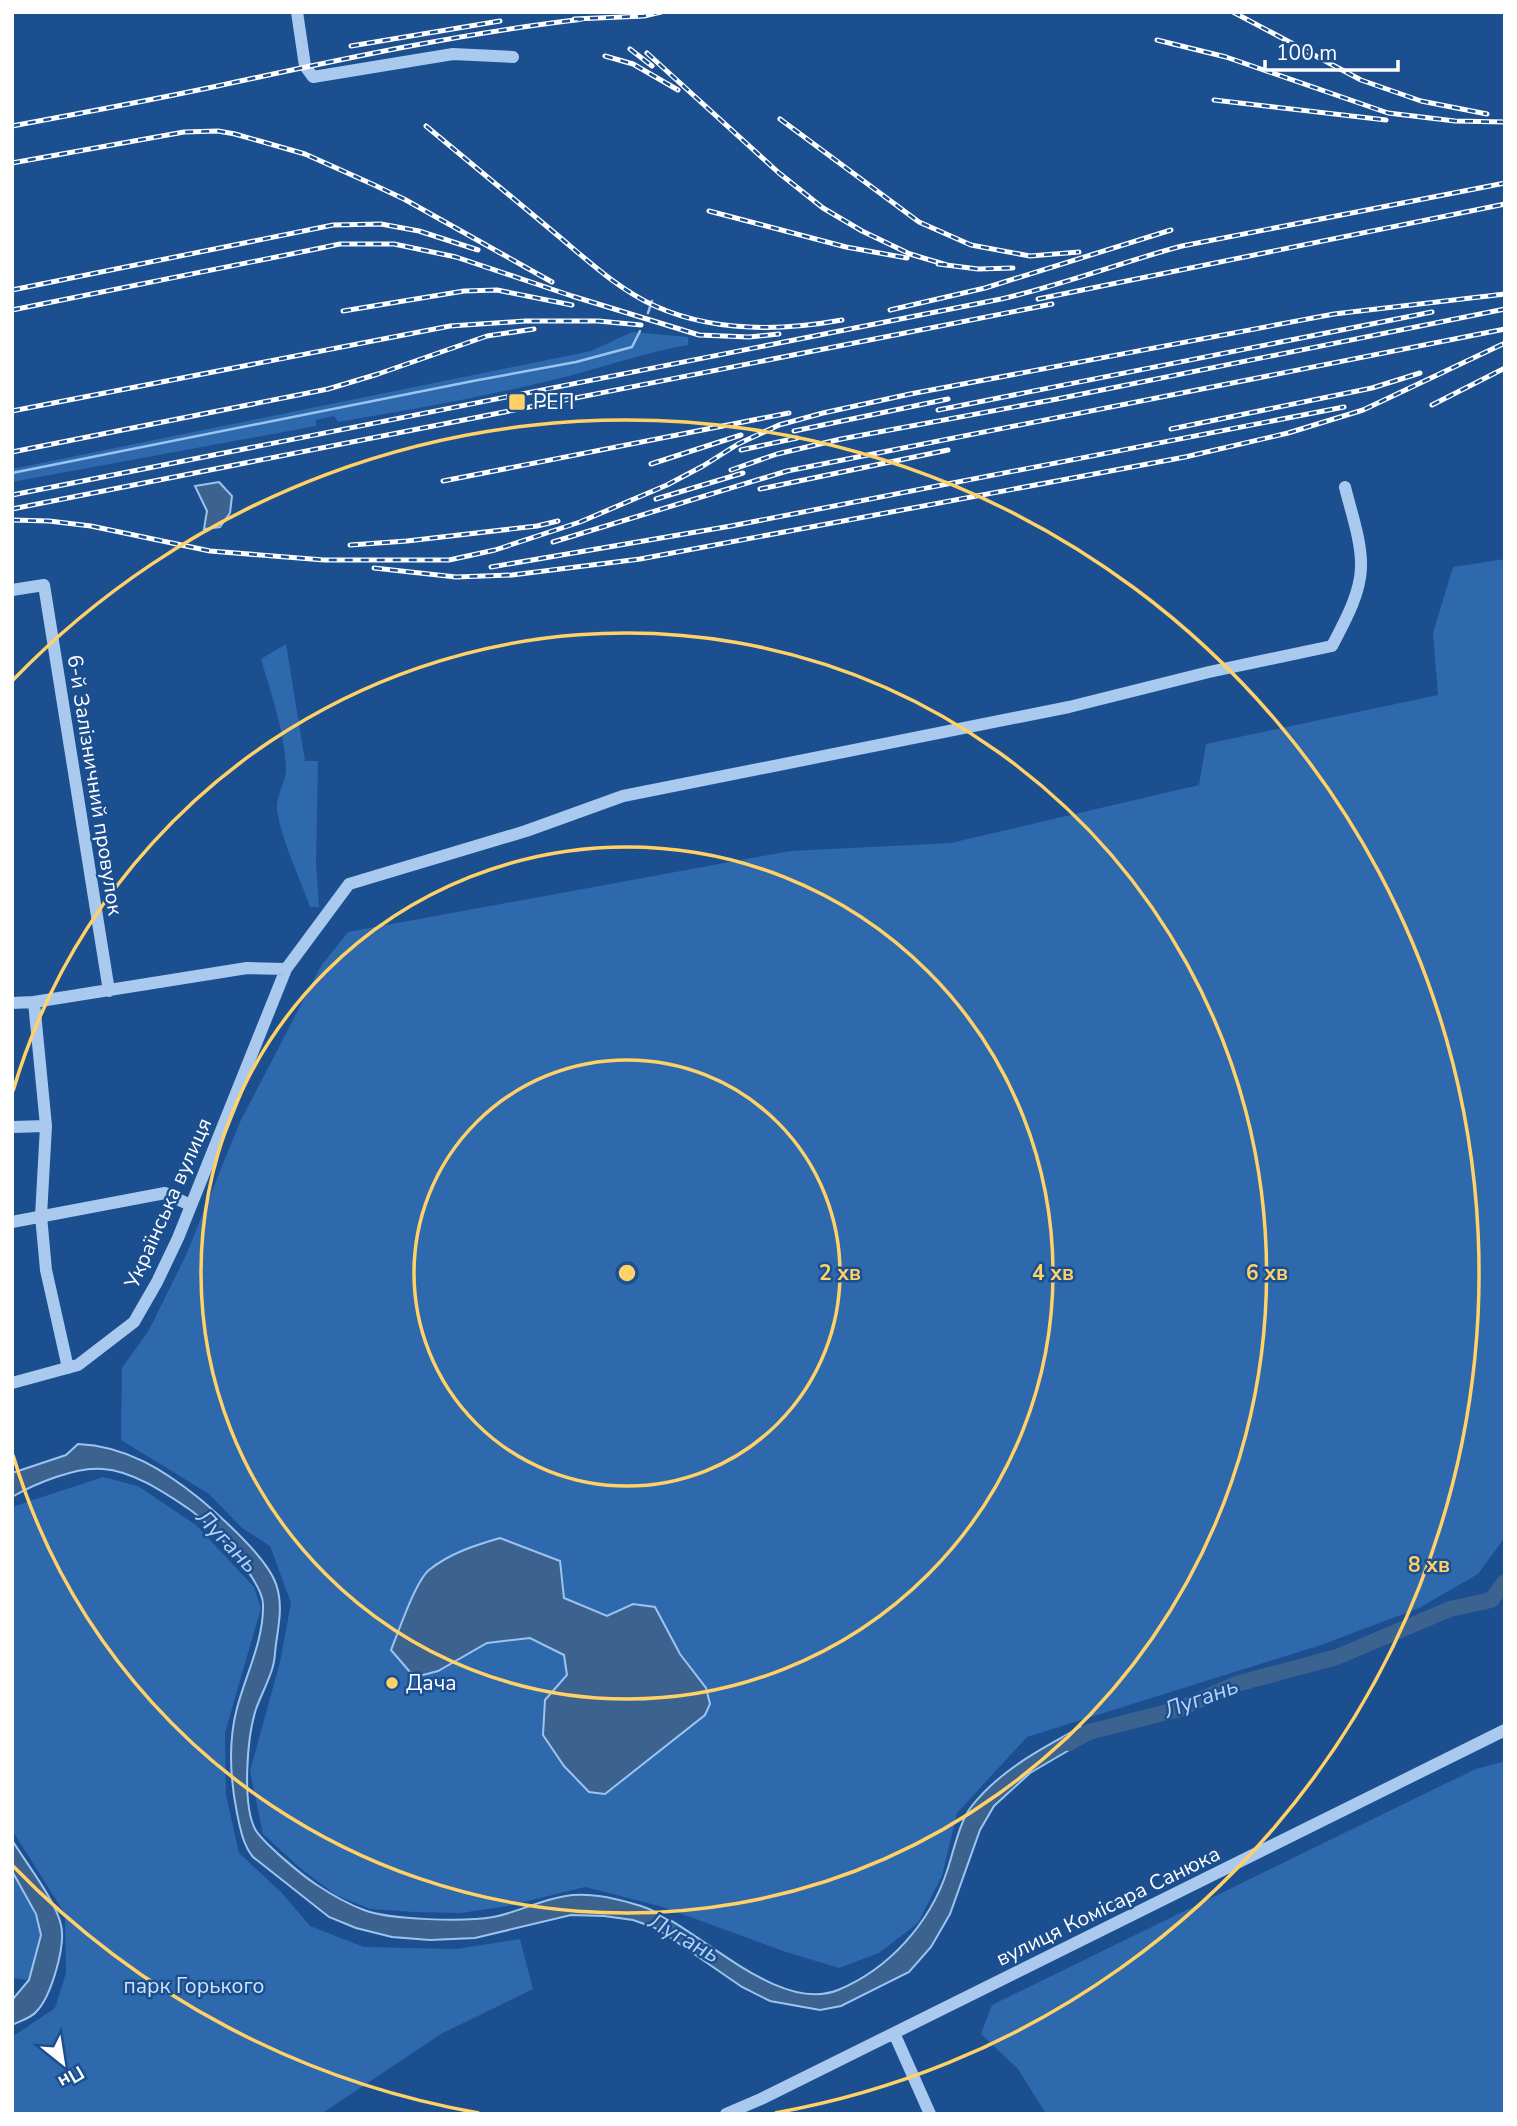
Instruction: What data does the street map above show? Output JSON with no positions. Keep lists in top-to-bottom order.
{
  "streets": {
    "street": ["6-й Залізничний провулок", "Українська вулиця", "вулиця Комісара Санюка"]
  },
  "water": ["Лугань"],
  "parks": ["парк Горького"],
  "places": {
    "transit": ["РЕП"],
    "other": ["Дача"]
  },
  "scale_bar": "100 m",
  "north": "bottom right",
  "rings": [
    "2 хв",
    "4 хв",
    "6 хв",
    "8 хв"
  ]
}
